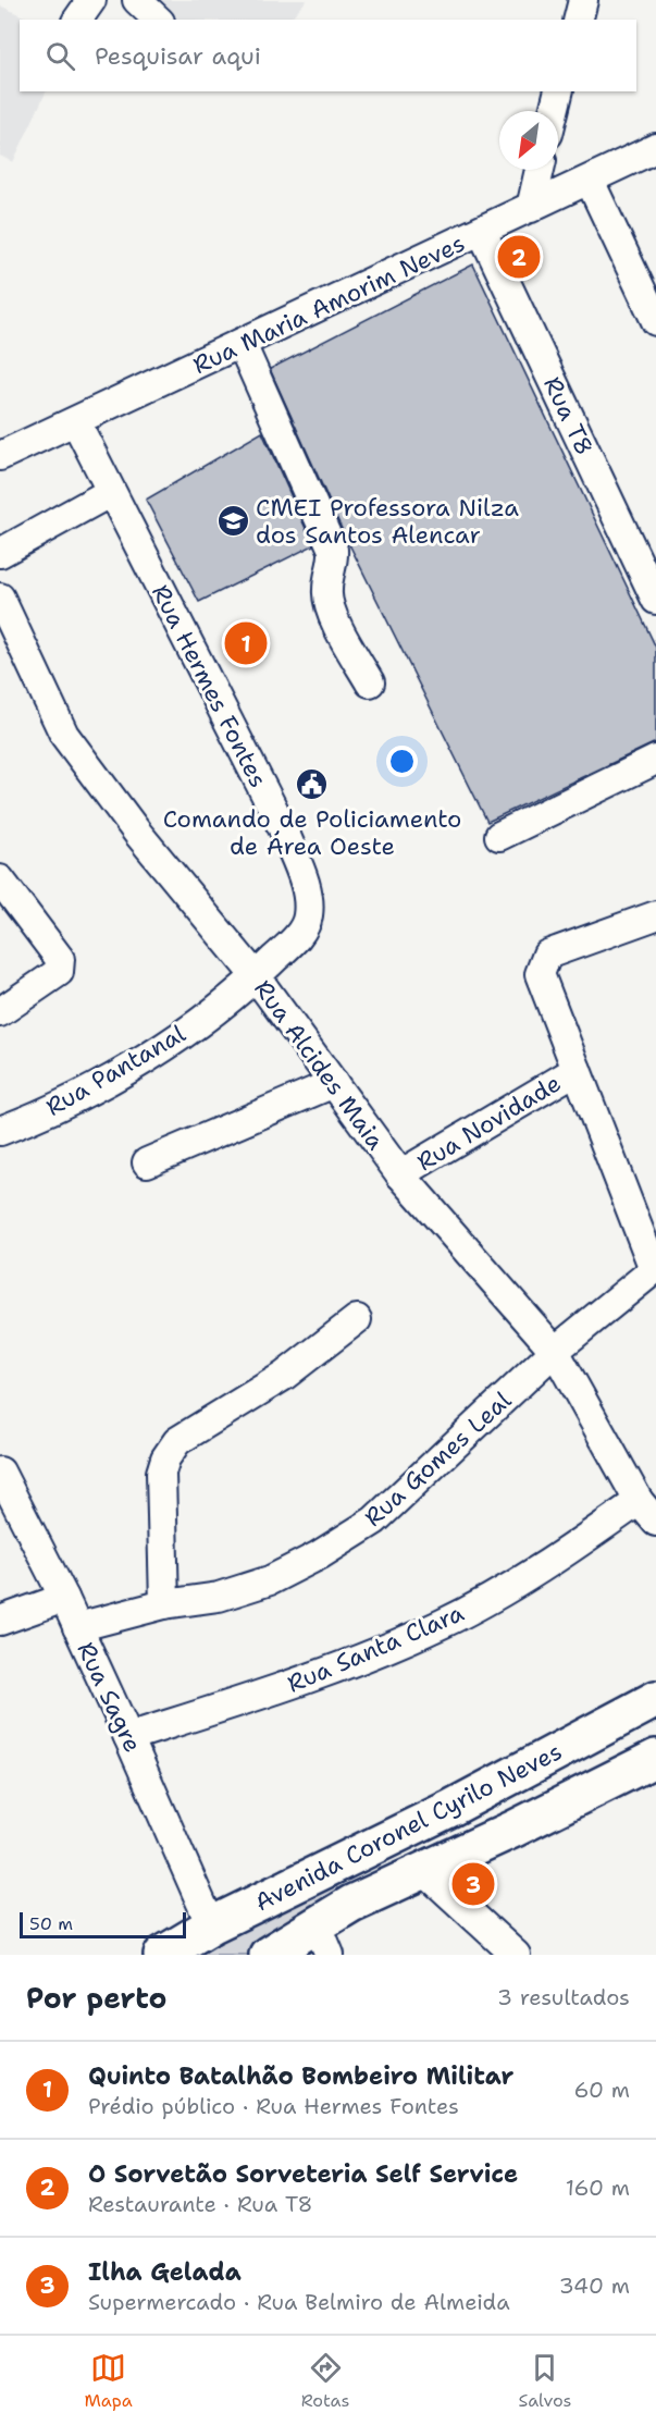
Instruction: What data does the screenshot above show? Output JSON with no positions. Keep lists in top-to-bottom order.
{
  "streets": {
    "highway": ["Avenida Coronel Cyrilo Neves"],
    "street": [
      "Rua Maria Amorim Neves",
      "Rua T8",
      "Rua Hermes Fontes",
      "Rua Alcides Maia",
      "Rua Pantanal",
      "Rua Novidade",
      "Rua Gomes Leal",
      "Rua Santa Clara",
      "Rua Sagre"
    ]
  },
  "crossings": [
    ["Rua Maria Amorim Neves", "Rua T8"],
    ["Rua Maria Amorim Neves", "Rua Hermes Fontes"],
    ["Rua Hermes Fontes", "Rua Alcides Maia"],
    ["Rua Hermes Fontes", "Rua Pantanal"],
    ["Rua Alcides Maia", "Rua Pantanal"],
    ["Rua Alcides Maia", "Rua Novidade"],
    ["Rua Alcides Maia", "Rua Gomes Leal"],
    ["Rua Alcides Maia", "Rua Santa Clara"],
    ["Rua Gomes Leal", "Rua Sagre"],
    ["Rua Santa Clara", "Rua Sagre"],
    ["Rua Sagre", "Avenida Coronel Cyrilo Neves"]
  ],
  "places": {
    "school or university": ["CMEI Professora Nilza dos Santos Alencar"],
    "public building": ["Comando de Policiamento de Área Oeste"]
  },
  "scale_bar": "50 m",
  "north": "bottom left",
  "page": {
    "search": "Pesquisar aqui",
    "pins": ["2", "1", "3"],
    "scale": "50 m",
    "heading": ["Por perto", "3 resultados"],
    "list": [
      {
        "mark": "1",
        "name": "Quinto Batalhão Bombeiro Militar",
        "note": "Prédio público · Rua Hermes Fontes",
        "value": "60 m"
      },
      {
        "mark": "2",
        "name": "O Sorvetão Sorveteria Self Service",
        "note": "Restaurante · Rua T8",
        "value": "160 m"
      },
      {
        "mark": "3",
        "name": "Ilha Gelada",
        "note": "Supermercado · Rua Belmiro de Almeida",
        "value": "340 m"
      }
    ],
    "nav": ["Mapa", "Rotas", "Salvos"]
  }
}
